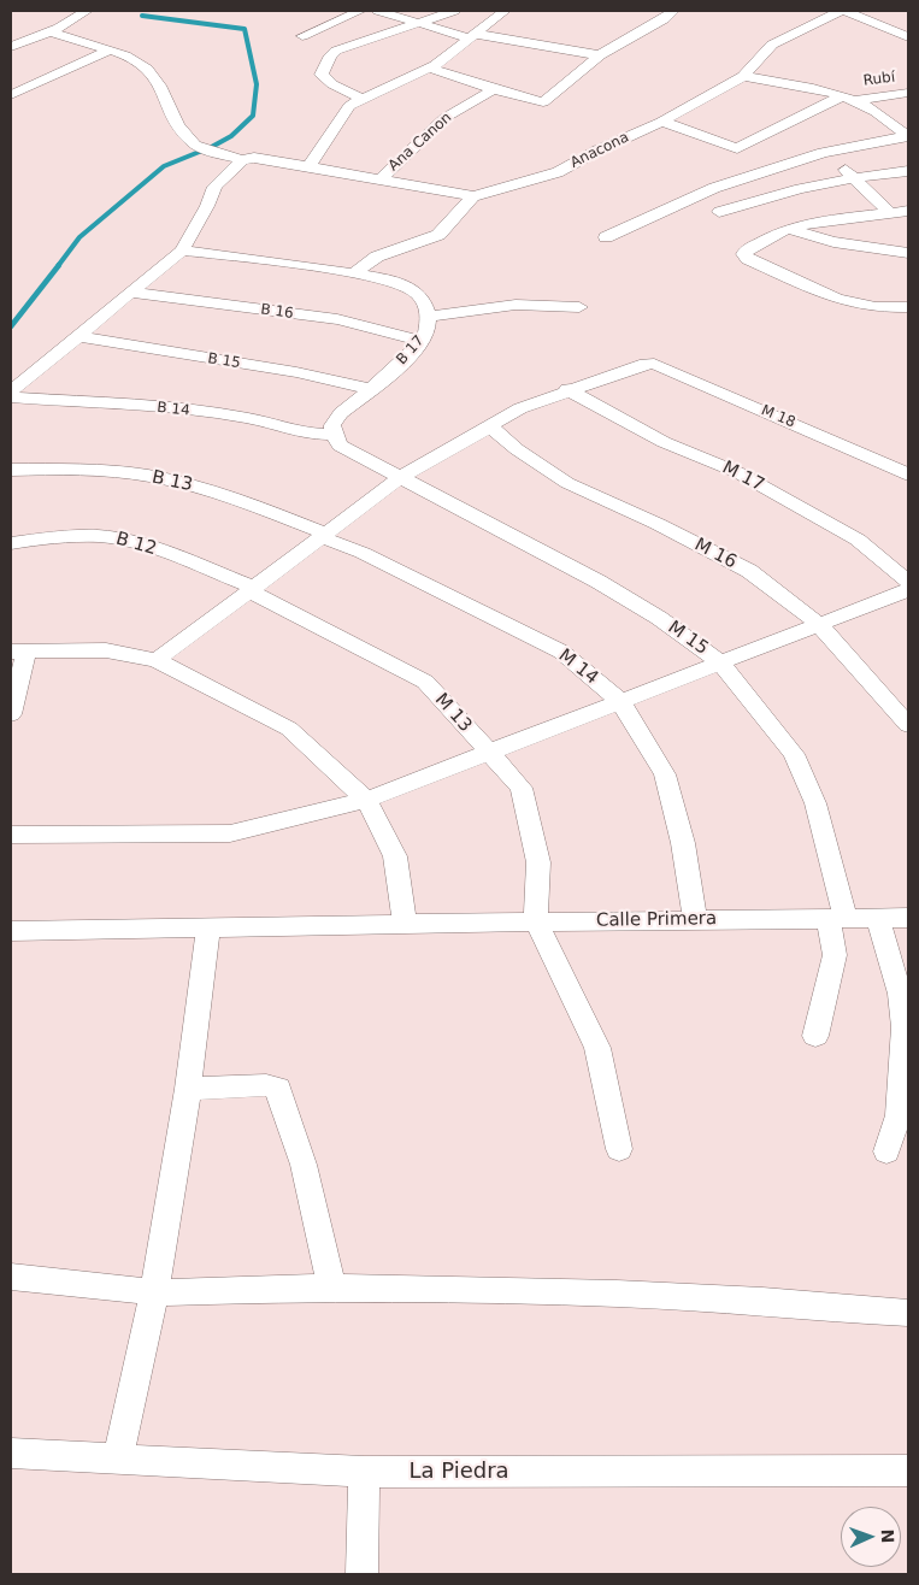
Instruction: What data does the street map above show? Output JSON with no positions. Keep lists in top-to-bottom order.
{
  "streets": {
    "street": [
      "Rubí",
      "Ana Canon",
      "Anacona",
      "B 16",
      "B 17",
      "B 15",
      "B 14",
      "M 18",
      "M 17",
      "B 13",
      "B 12",
      "M 16",
      "M 15",
      "M 14",
      "M 13",
      "Calle Primera",
      "La Piedra"
    ]
  },
  "crossings": [
    ["B 16", "B 17"],
    ["B 17", "B 15"],
    ["B 17", "B 14"],
    ["M 18", "M 17"],
    ["B 13", "M 14"],
    ["B 12", "M 13"],
    ["M 15", "Calle Primera"],
    ["M 14", "Calle Primera"],
    ["M 13", "Calle Primera"]
  ],
  "north": "right"
}
